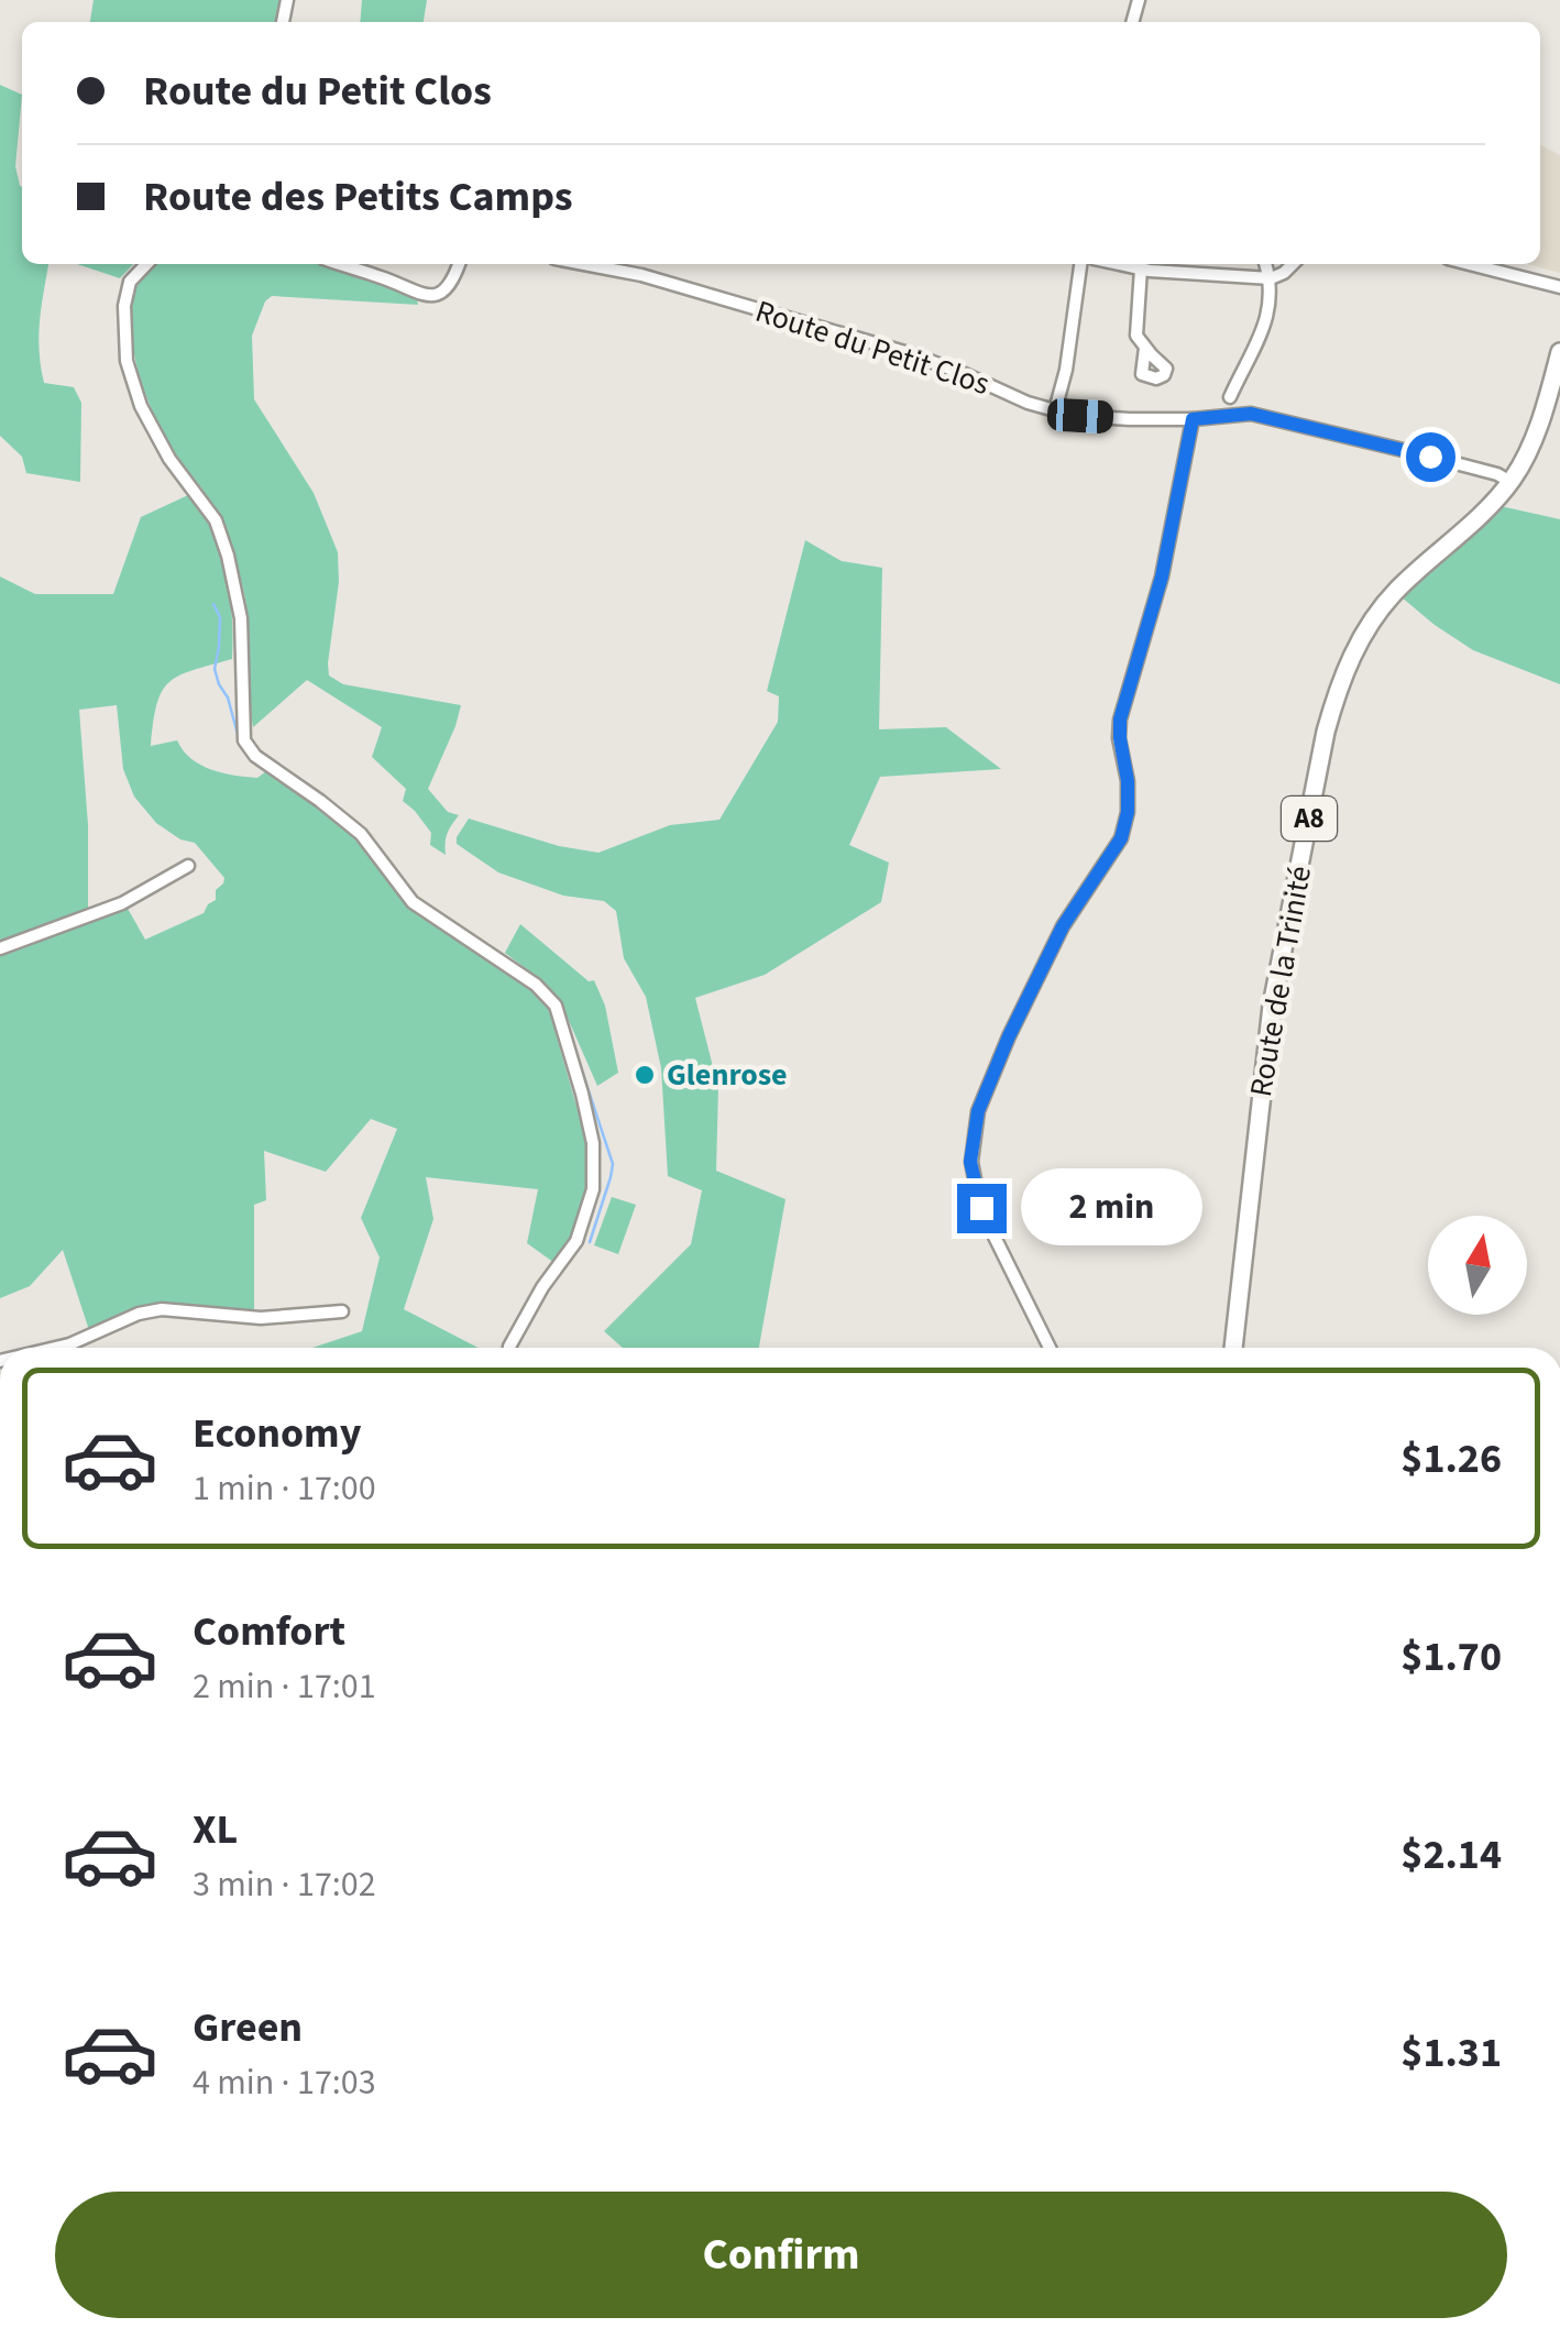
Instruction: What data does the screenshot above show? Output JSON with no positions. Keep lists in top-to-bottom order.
{
  "streets": {
    "main road": ["A8", "Route de la Trinité"],
    "street": ["Route du Petit Clos"]
  },
  "crossings": [
    ["Route du Petit Clos", "Route de la Trinité"]
  ],
  "places": ["Glenrose"],
  "north": "top",
  "page": {
    "banner": ["Route du Petit Clos", "Route des Petits Camps"],
    "bubble": "2 min",
    "list": [
      {
        "name": "Economy",
        "note": "1 min · 17:00",
        "value": "$1.26"
      },
      {
        "name": "Comfort",
        "note": "2 min · 17:01",
        "value": "$1.70"
      },
      {
        "name": "XL",
        "note": "3 min · 17:02",
        "value": "$2.14"
      },
      {
        "name": "Green",
        "note": "4 min · 17:03",
        "value": "$1.31"
      }
    ],
    "buttons": "Confirm"
  }
}
